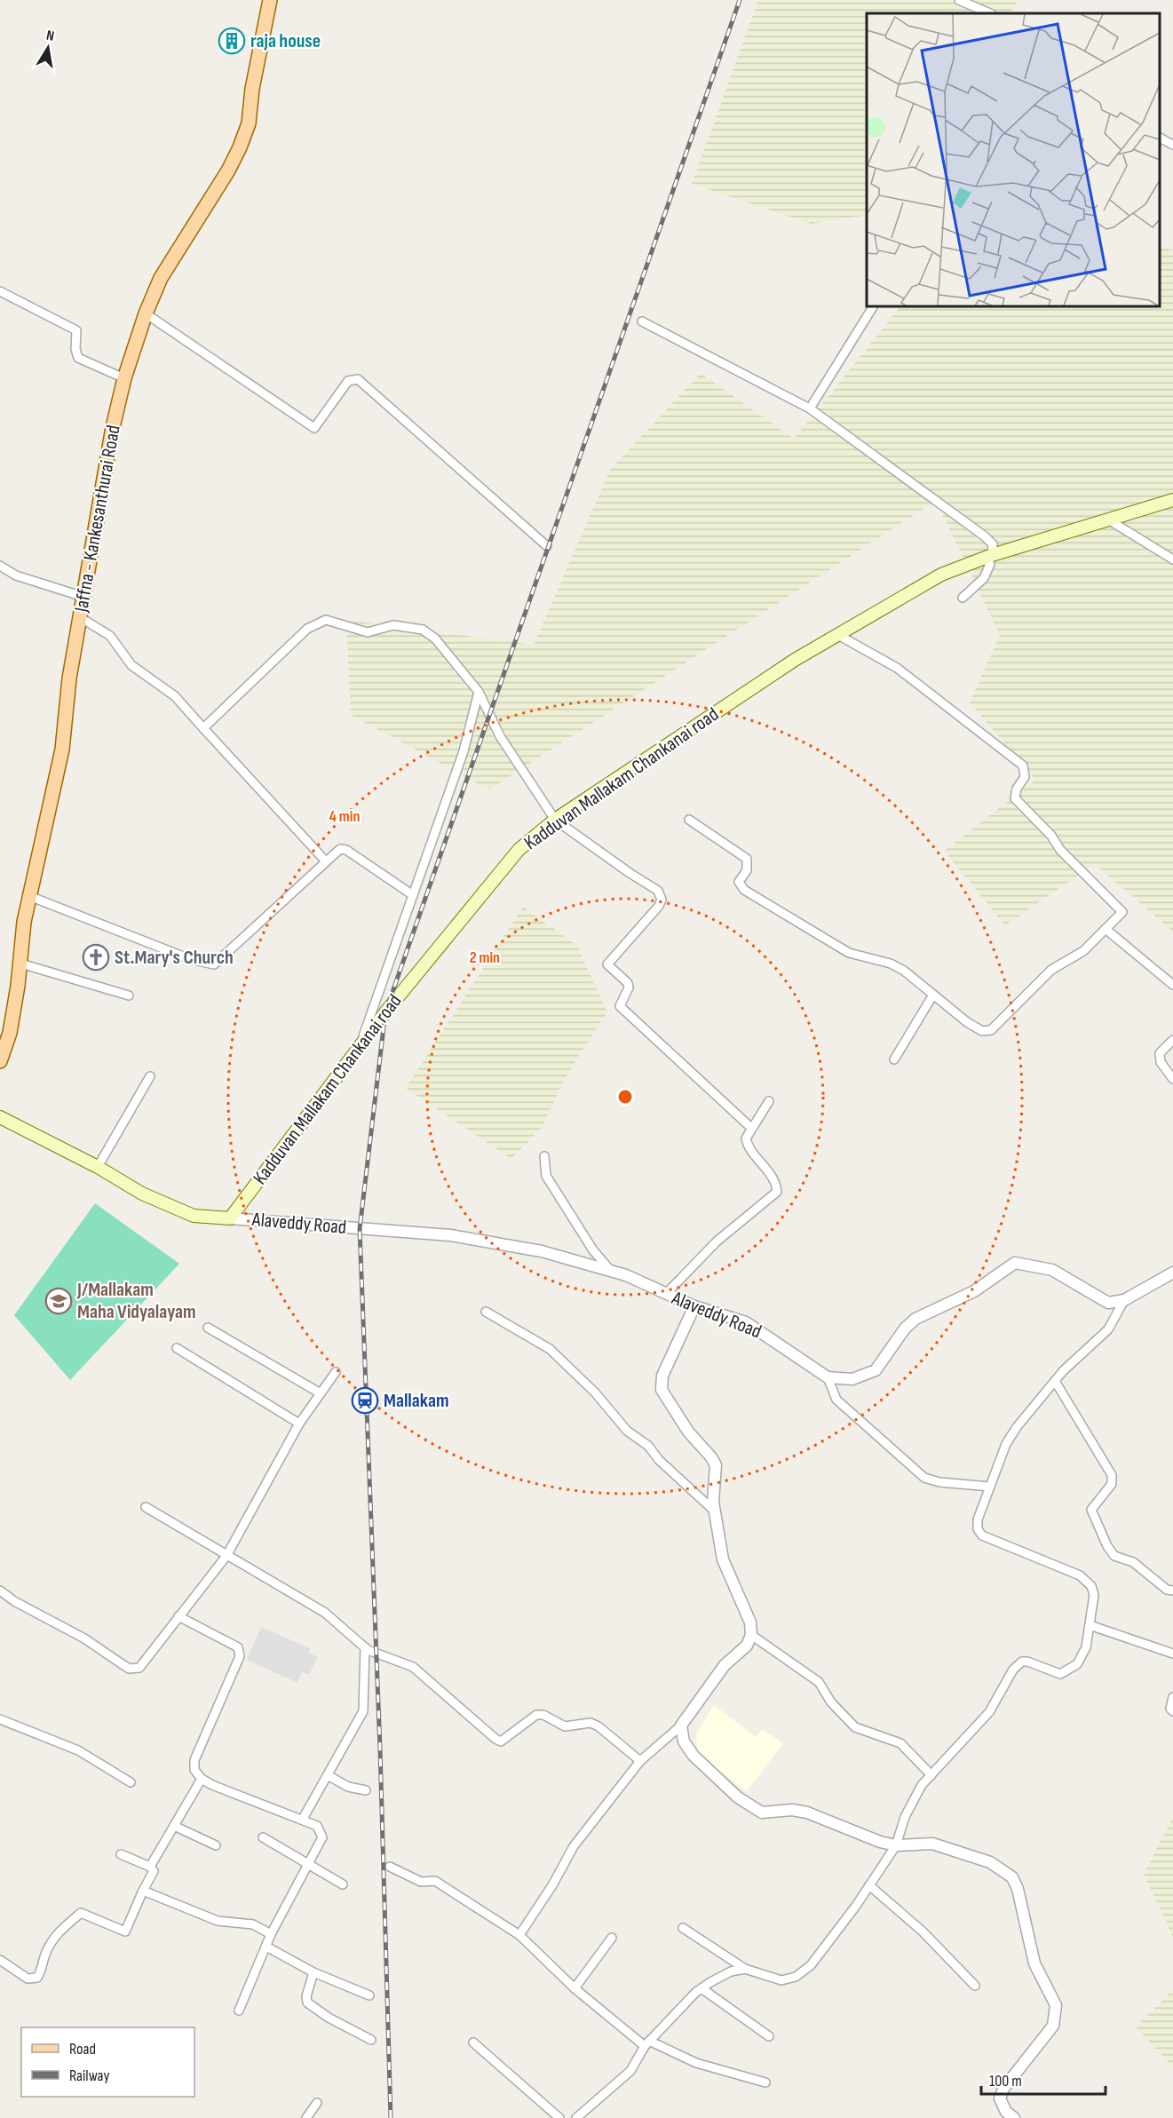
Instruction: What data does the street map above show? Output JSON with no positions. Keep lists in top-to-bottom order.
{
  "streets": {
    "main road": ["Jaffna - Kankesanthurai Road", "Kadduvan Mallakam Chankanai road"],
    "street": ["Alaveddy Road"]
  },
  "crossings": [
    ["Kadduvan Mallakam Chankanai road", "Alaveddy Road"]
  ],
  "places": {
    "building": ["raja house"],
    "church": ["St.Mary's Church"],
    "school or university": ["J/Mallakam Maha Vidyalayam"],
    "station": ["Mallakam"]
  },
  "legend": ["Road", "Railway"],
  "scale_bar": "100 m",
  "north": "top",
  "rings": ["4 min", "2 min"]
}
